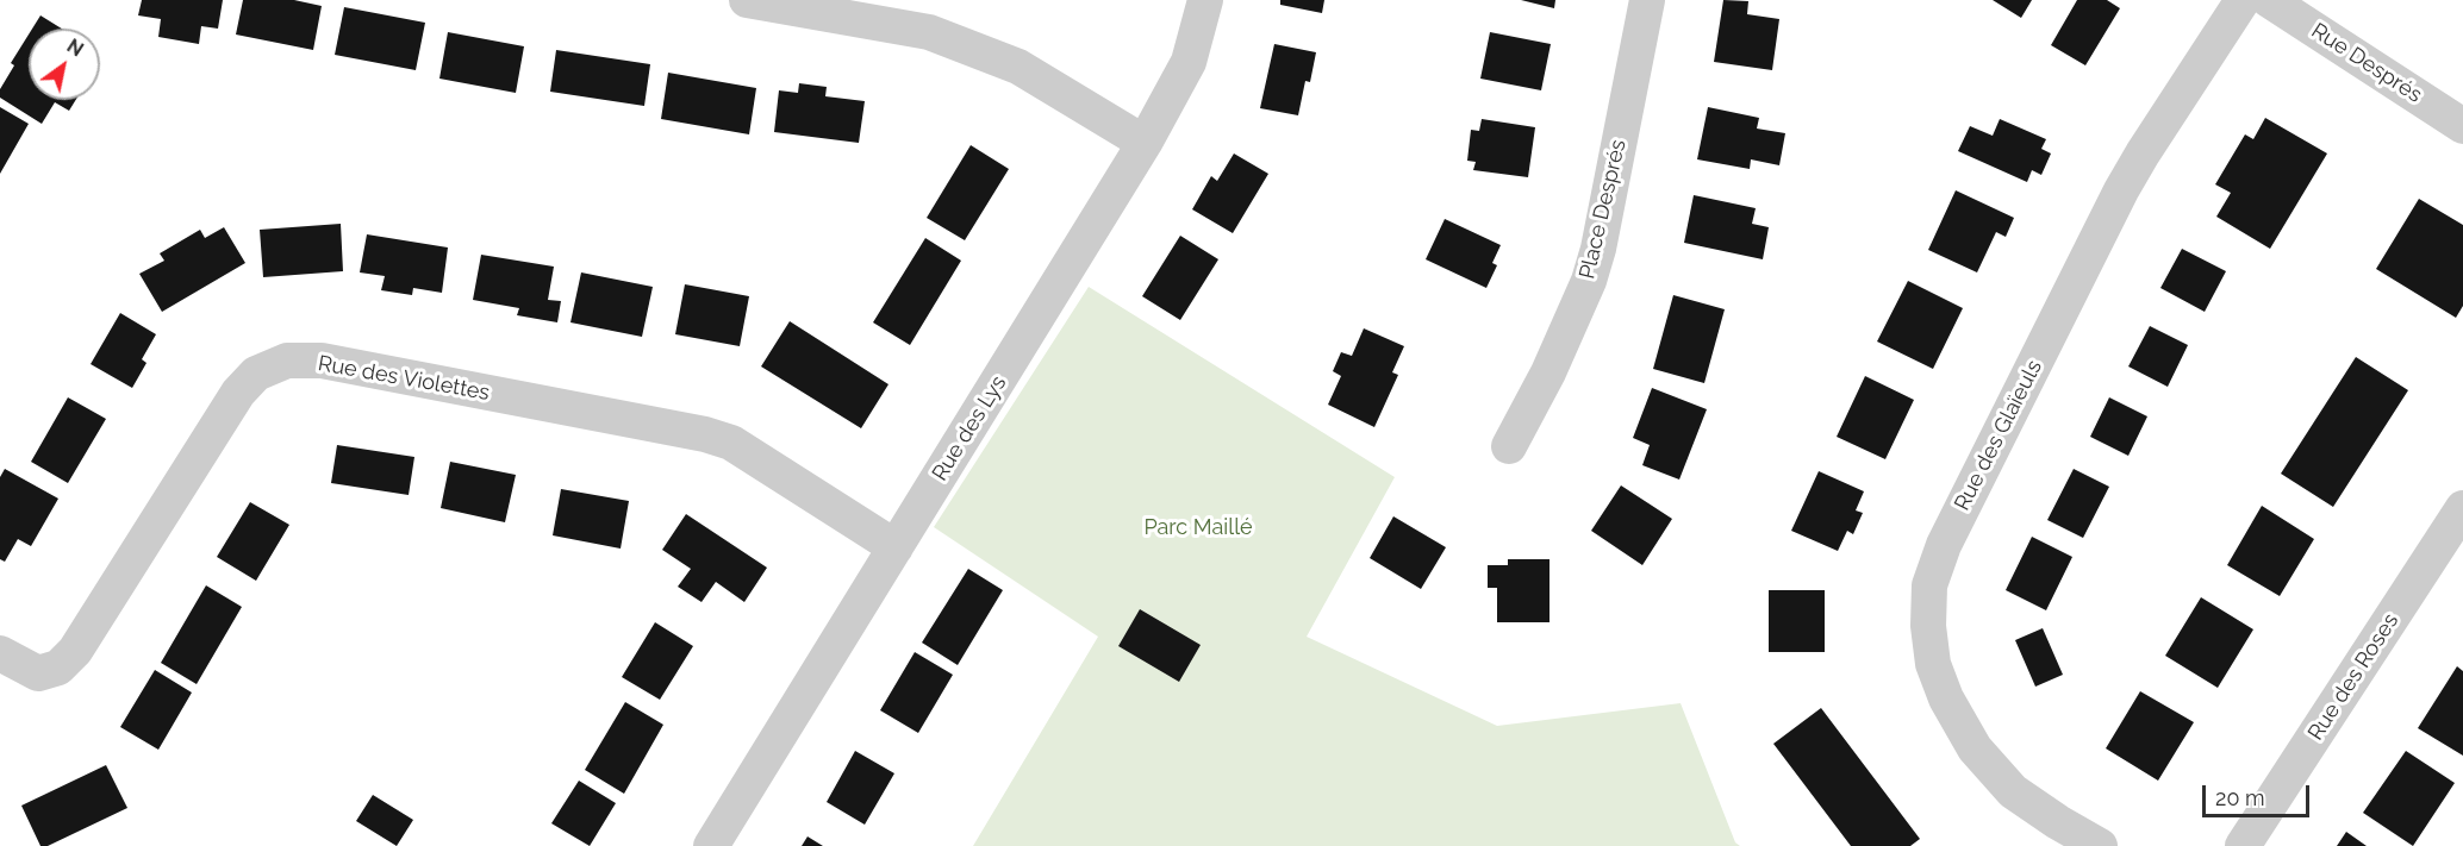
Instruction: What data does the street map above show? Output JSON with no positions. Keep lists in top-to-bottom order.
{
  "streets": {
    "street": [
      "Rue Després",
      "Place Després",
      "Rue des Violettes",
      "Rue des Lys",
      "Rue des Glaïeuls",
      "Rue des Roses"
    ]
  },
  "crossings": [
    ["Rue des Violettes", "Rue des Lys"]
  ],
  "parks": ["Parc Maillé"],
  "scale_bar": "20 m",
  "north": "top right"
}
